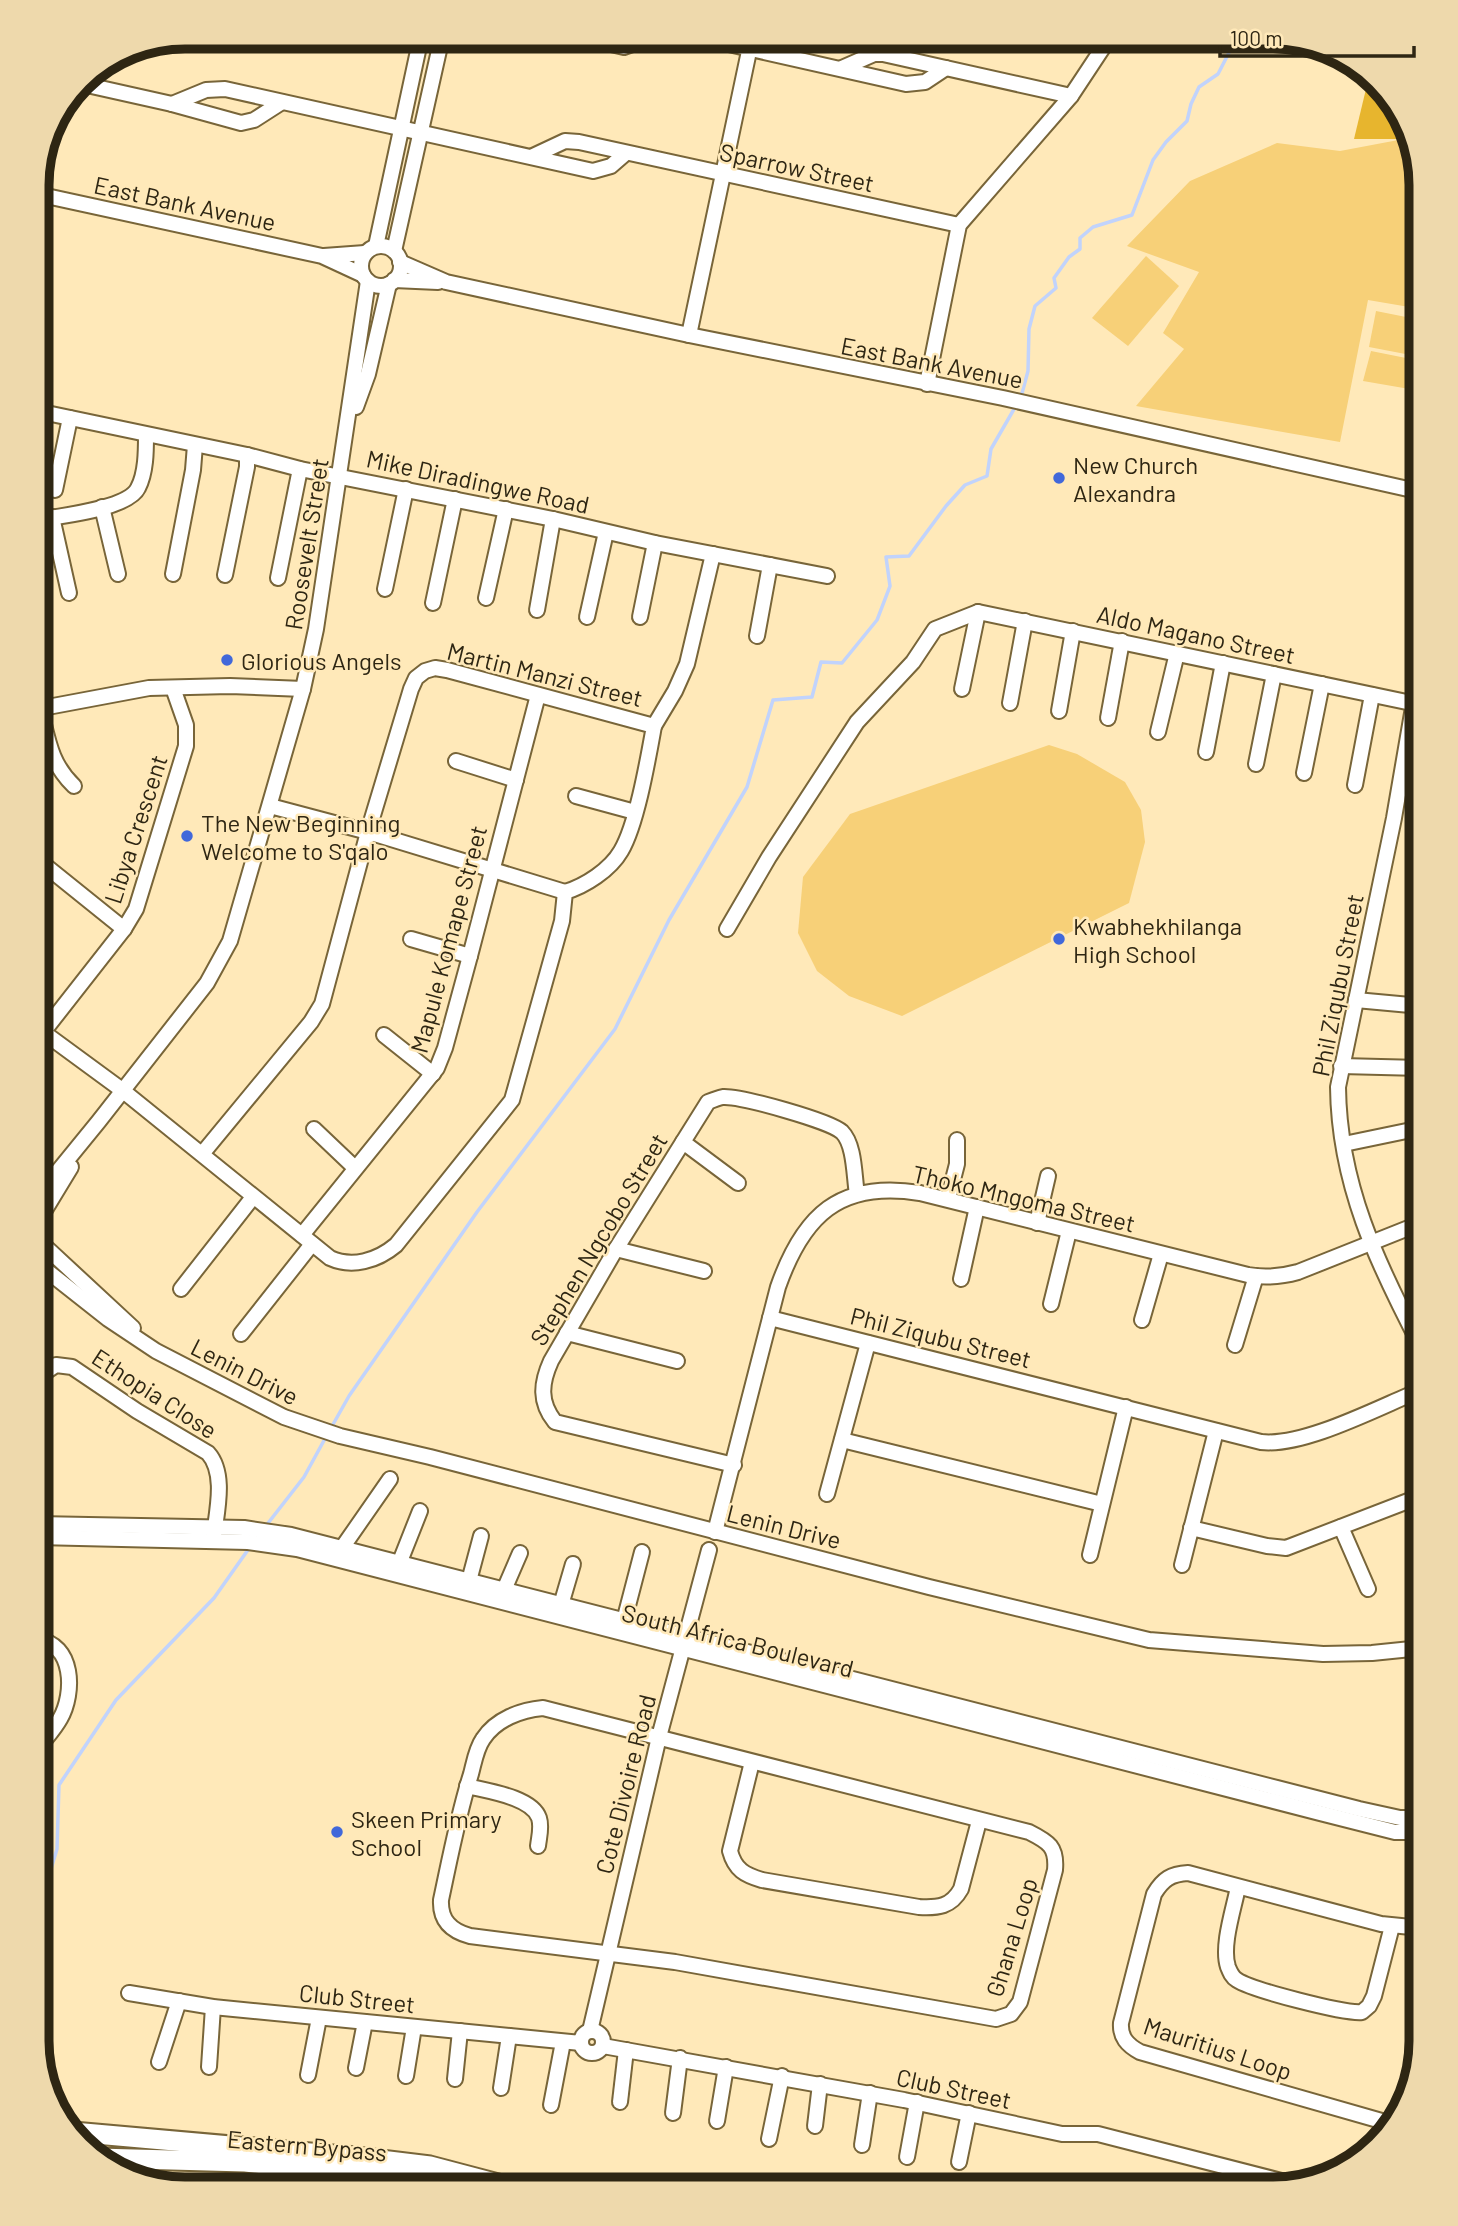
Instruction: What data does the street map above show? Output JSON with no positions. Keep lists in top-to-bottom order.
{
  "streets": {
    "highway": ["Eastern Bypass"],
    "street": [
      "Sparrow Street",
      "East Bank Avenue",
      "Mike Diradingwe Road",
      "Roosevelt Street",
      "Aldo Magano Street",
      "Martin Manzi Street",
      "Libya Crescent",
      "Mapule Komape Street",
      "Phil Ziqubu Street",
      "Thoko Mngoma Street",
      "Stephen Ngcobo Street",
      "Lenin Drive",
      "Ethopia Close",
      "South Africa Boulevard",
      "Cote Divoire Road",
      "Ghana Loop",
      "Club Street",
      "Mauritius Loop"
    ]
  },
  "crossings": [
    ["East Bank Avenue", "Roosevelt Street"],
    ["Mike Diradingwe Road", "Roosevelt Street"],
    ["Martin Manzi Street", "Mapule Komape Street"],
    ["Phil Ziqubu Street", "Thoko Mngoma Street"],
    ["Thoko Mngoma Street", "Stephen Ngcobo Street"],
    ["Thoko Mngoma Street", "Lenin Drive"],
    ["Ethopia Close", "South Africa Boulevard"],
    ["South Africa Boulevard", "Cote Divoire Road"],
    ["Cote Divoire Road", "Ghana Loop"],
    ["Cote Divoire Road", "Club Street"]
  ],
  "places": [
    "New Church Alexandra",
    "Glorious Angels",
    "The New Beginning Welcome to S'qalo",
    "Kwabhekhilanga High School",
    "Skeen Primary School"
  ],
  "scale_bar": "100 m"
}
